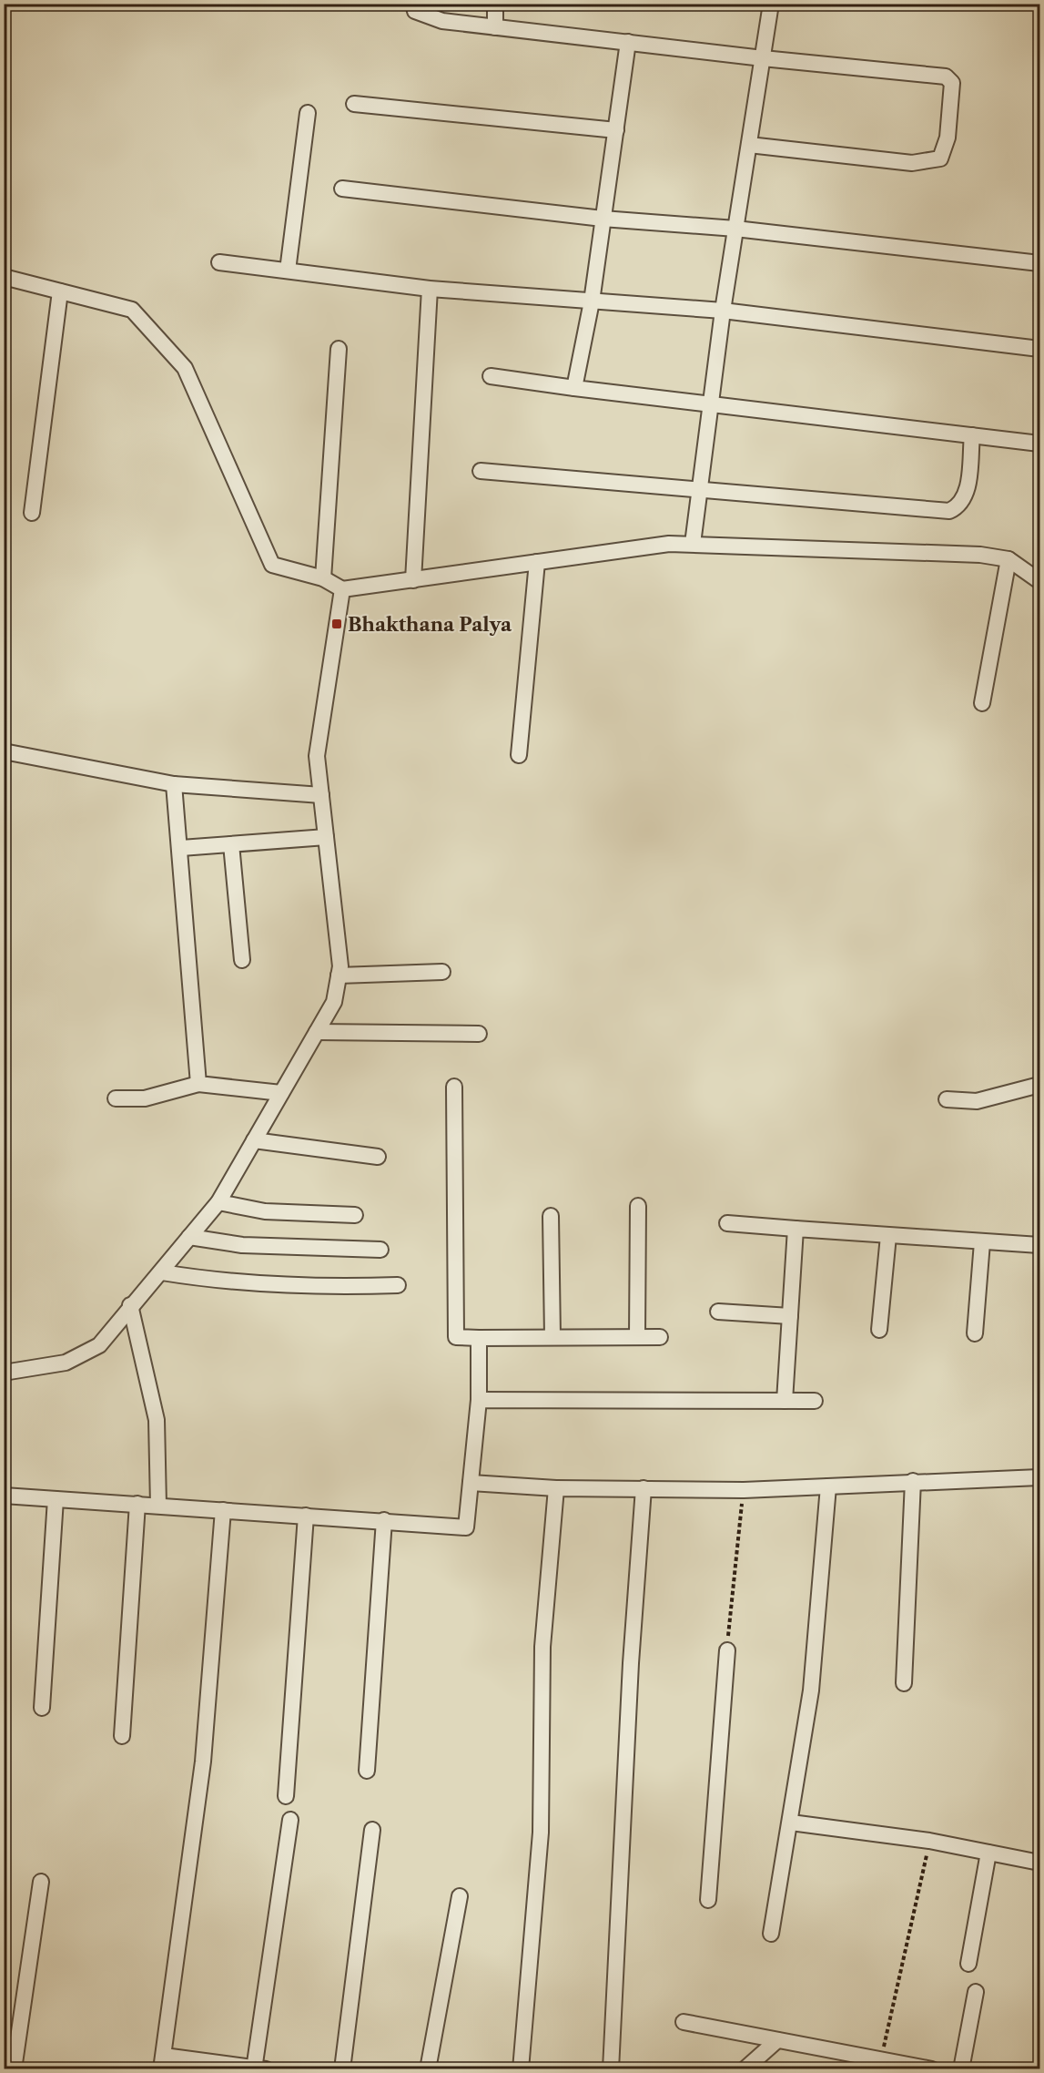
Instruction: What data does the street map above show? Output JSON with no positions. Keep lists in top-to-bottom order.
{
  "places": {
    "transit": ["Bhakthana Palya"]
  }
}
